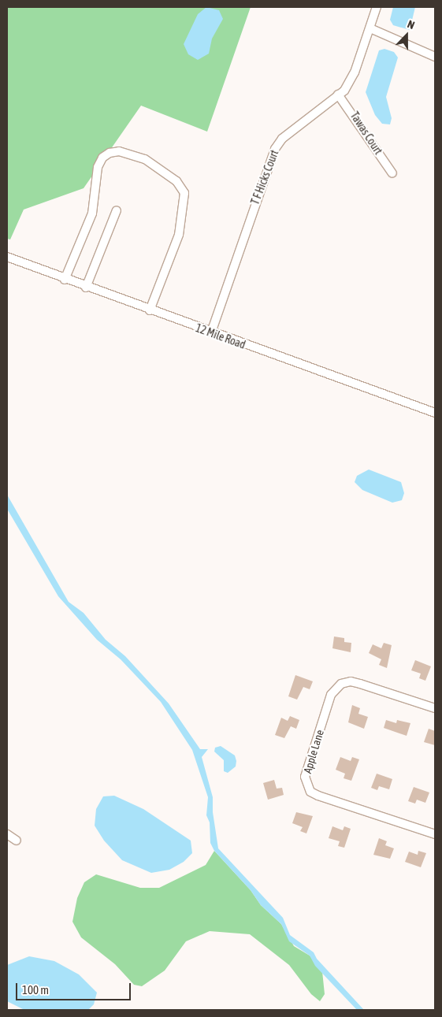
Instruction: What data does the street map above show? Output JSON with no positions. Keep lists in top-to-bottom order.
{
  "streets": {
    "street": [
      "Tawas Court",
      "T F Hicks Court",
      "12 Mile Road",
      "Apple Lane"
    ]
  },
  "crossings": [
    ["Tawas Court", "T F Hicks Court"],
    ["T F Hicks Court", "12 Mile Road"]
  ],
  "scale_bar": "100 m",
  "north": "top"
}
